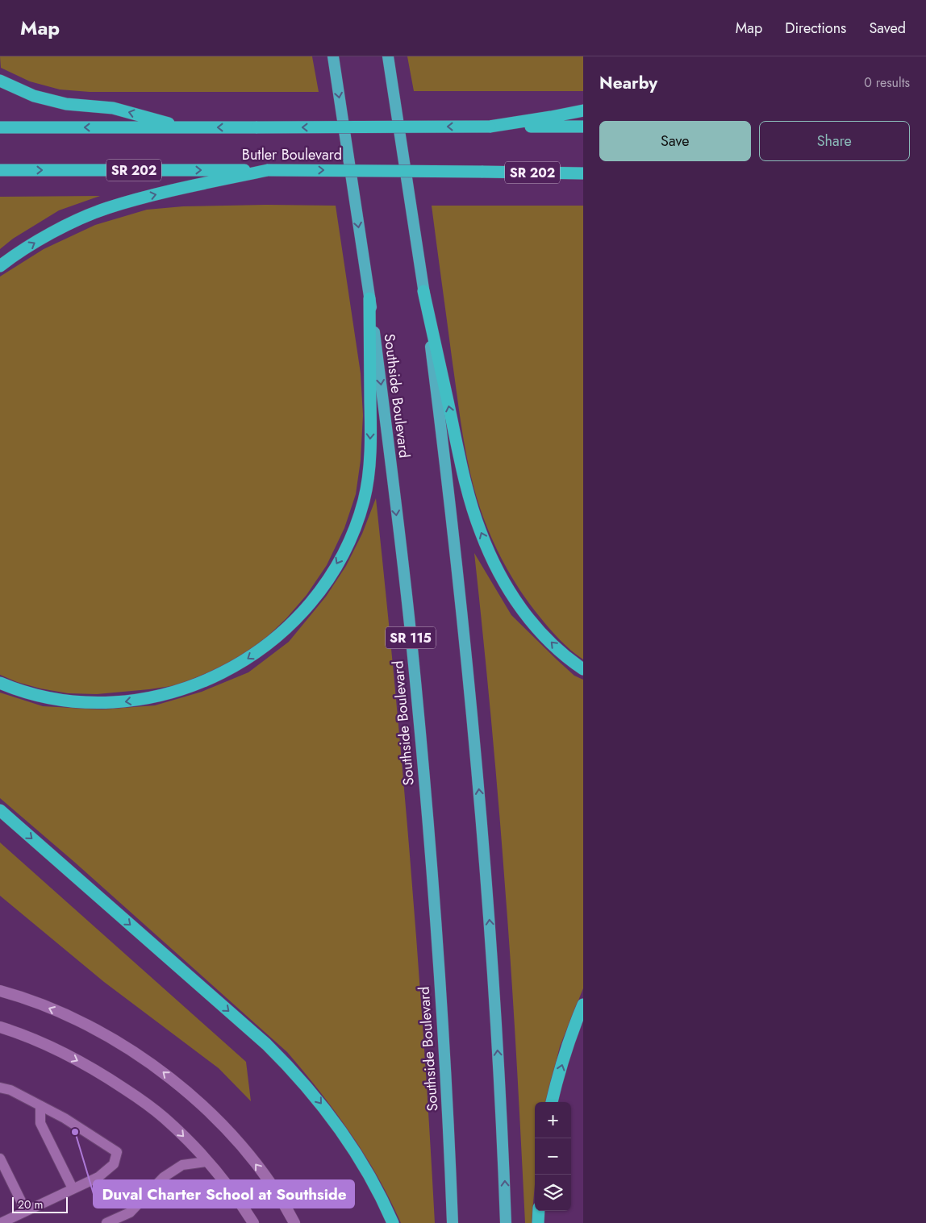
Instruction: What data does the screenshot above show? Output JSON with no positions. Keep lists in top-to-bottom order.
{
  "streets": {
    "highway": [
      "Butler Boulevard",
      "SR 202",
      "Southside Boulevard",
      "SR 115"
    ]
  },
  "places": ["Duval Charter School at Southside"],
  "scale_bar": "20 m",
  "page": {
    "header": "Map",
    "nav": ["Map", "Directions", "Saved"],
    "heading": ["Nearby", "0 results"],
    "buttons": ["Save", "Share"],
    "map_buttons": ["+", "−"],
    "scale": "20 m"
  }
}
